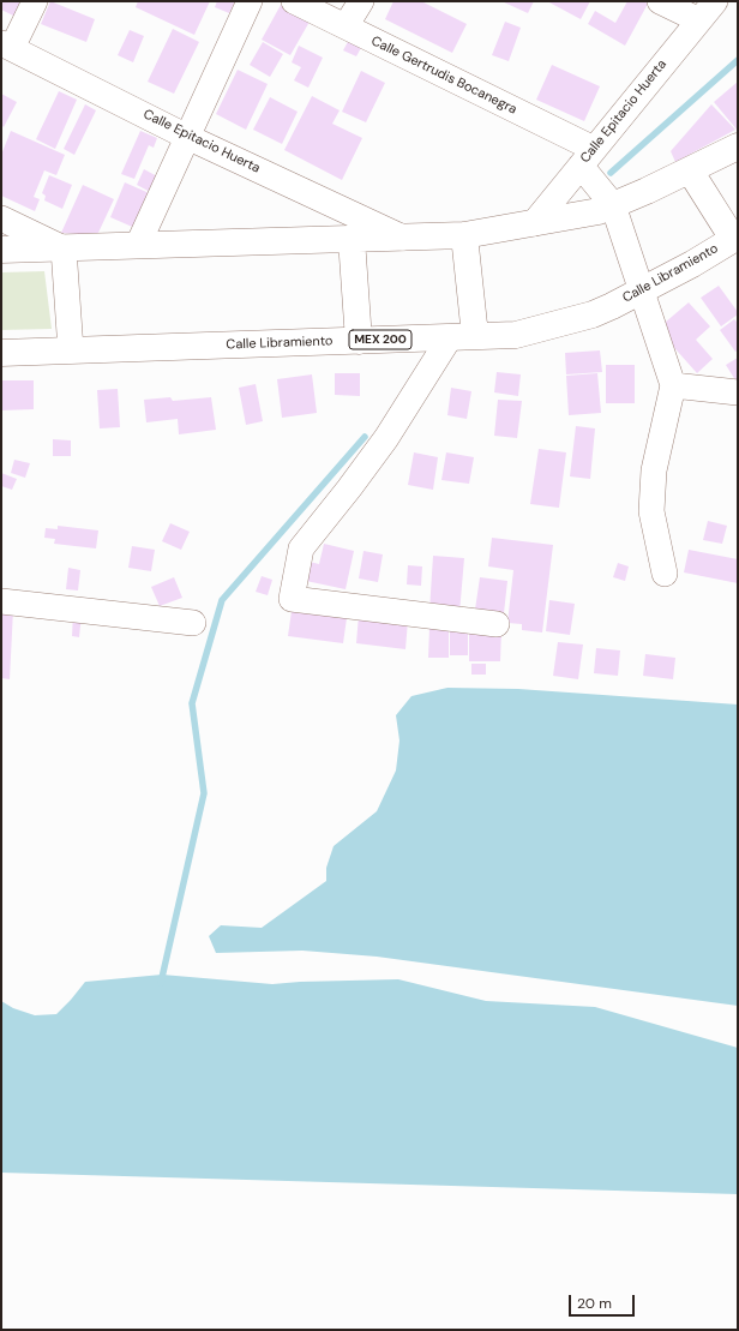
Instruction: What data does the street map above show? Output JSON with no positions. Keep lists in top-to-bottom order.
{
  "streets": {
    "highway": ["Calle Libramiento", "MEX 200"],
    "street": ["Calle Gertrudis Bocanegra", "Calle Epitacio Huerta"]
  },
  "crossings": [
    ["Calle Gertrudis Bocanegra", "Calle Epitacio Huerta"]
  ],
  "scale_bar": "20 m"
}
